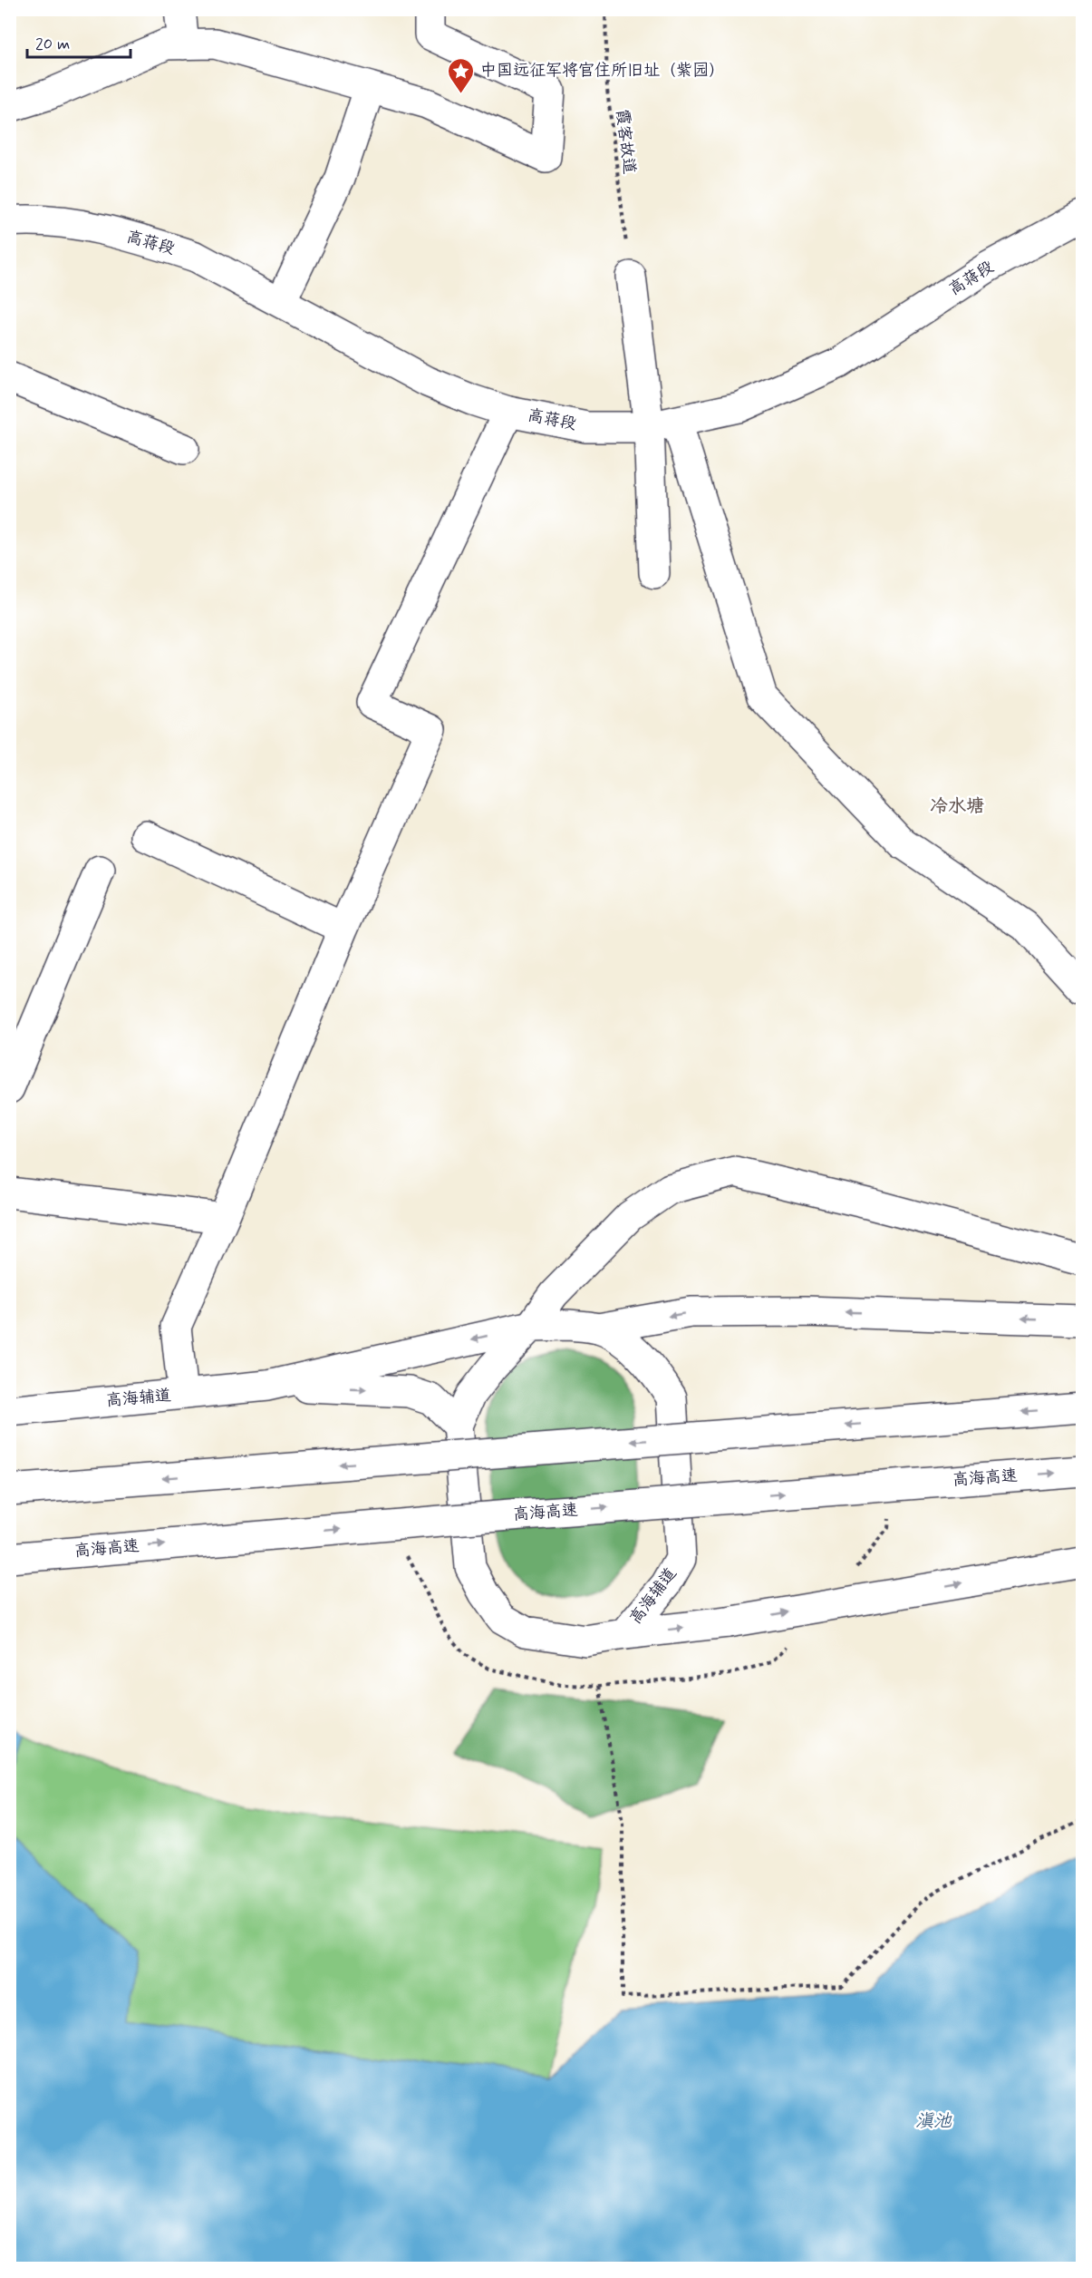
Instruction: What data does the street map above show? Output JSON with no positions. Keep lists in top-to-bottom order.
{
  "streets": {
    "main road": ["高蒋段", "高海辅道", "高海高速"],
    "path": ["霞客故道"]
  },
  "districts": ["冷水塘"],
  "water": ["滇池"],
  "places": {
    "place": ["中国远征军将官住所旧址（紫园）"]
  },
  "scale_bar": "20 m"
}
